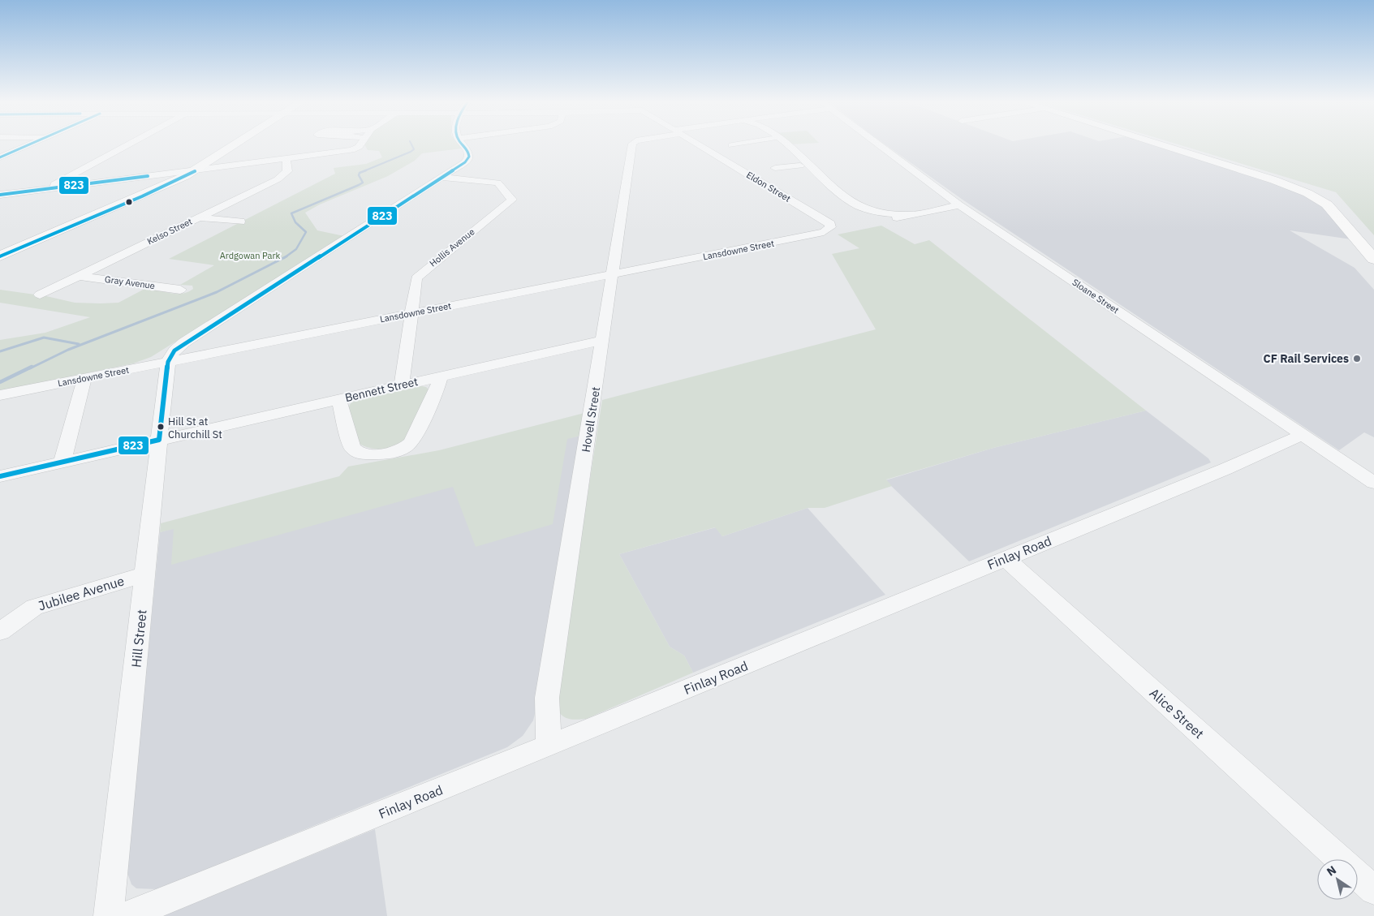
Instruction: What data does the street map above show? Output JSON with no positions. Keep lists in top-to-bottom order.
{
  "streets": {
    "street": [
      "Eldon Street",
      "Kelso Street",
      "Hollis Avenue",
      "Lansdowne Street",
      "Gray Avenue",
      "Sloane Street",
      "Bennett Street",
      "Hovell Street",
      "Finlay Road",
      "Jubilee Avenue",
      "Hill Street",
      "Alice Street"
    ]
  },
  "crossings": [
    ["Eldon Street", "Lansdowne Street"],
    ["Kelso Street", "Gray Avenue"],
    ["Hollis Avenue", "Lansdowne Street"],
    ["Hollis Avenue", "Bennett Street"],
    ["Lansdowne Street", "Hovell Street"],
    ["Lansdowne Street", "Hill Street"],
    ["Sloane Street", "Finlay Road"],
    ["Bennett Street", "Hovell Street"],
    ["Bennett Street", "Hill Street"],
    ["Hovell Street", "Finlay Road"],
    ["Finlay Road", "Alice Street"],
    ["Jubilee Avenue", "Hill Street"]
  ],
  "parks": ["Ardgowan Park"],
  "places": ["CF Rail Services", "Hill St at Churchill St"],
  "lines": ["transit line 823"],
  "north": "top left"
}
